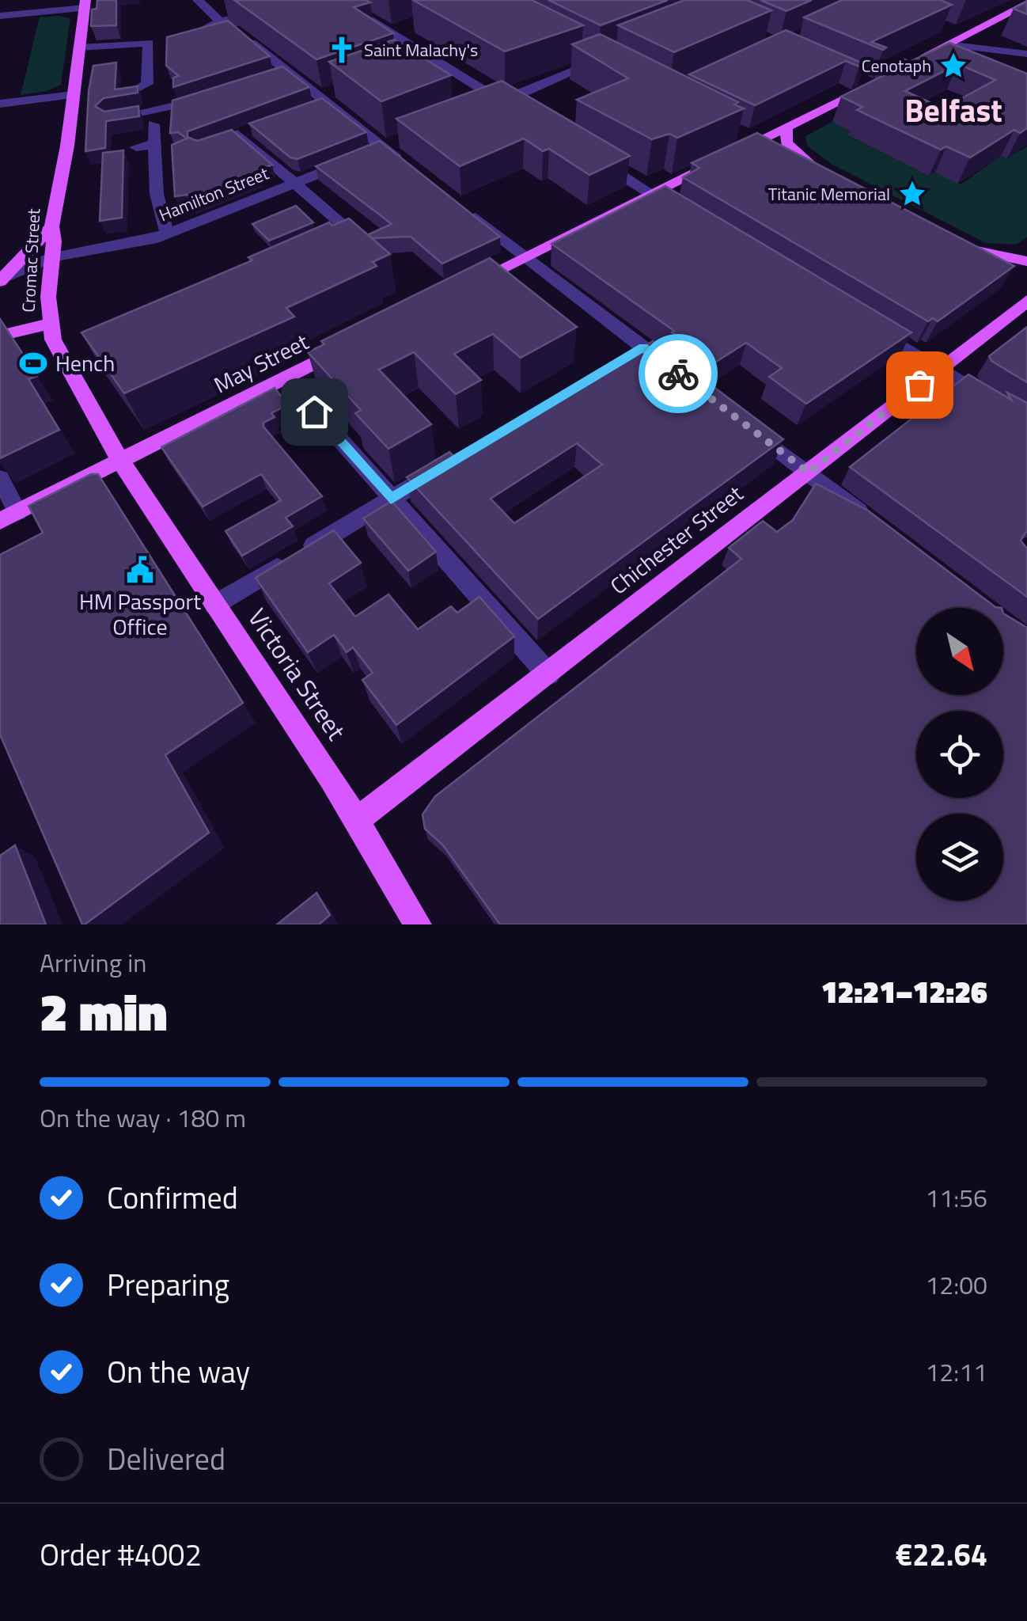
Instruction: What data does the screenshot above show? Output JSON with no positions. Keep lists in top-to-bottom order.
{
  "streets": {
    "main road": [
      "Cromac Street",
      "May Street",
      "Chichester Street",
      "Victoria Street"
    ],
    "street": ["Hamilton Street"]
  },
  "crossings": [
    ["Hamilton Street", "Cromac Street"],
    ["Cromac Street", "May Street"],
    ["Cromac Street", "Victoria Street"],
    ["May Street", "Victoria Street"],
    ["Chichester Street", "Victoria Street"]
  ],
  "districts": ["Belfast"],
  "places": {
    "church": ["Saint Malachy's"],
    "place": ["Cenotaph", "Titanic Memorial"],
    "sports": ["Hench"],
    "public building": ["HM Passport Office"]
  },
  "north": "bottom right",
  "page": {
    "heading": ["2 min", "Arriving in", "12:21–12:26"],
    "panel": ["Order #4002", "€22.64"],
    "bar": "On the way · 180 m",
    "list": [
      ["Confirmed", "11:56"],
      ["Preparing", "12:00"],
      ["On the way", "12:11"],
      "Delivered"
    ]
  }
}
